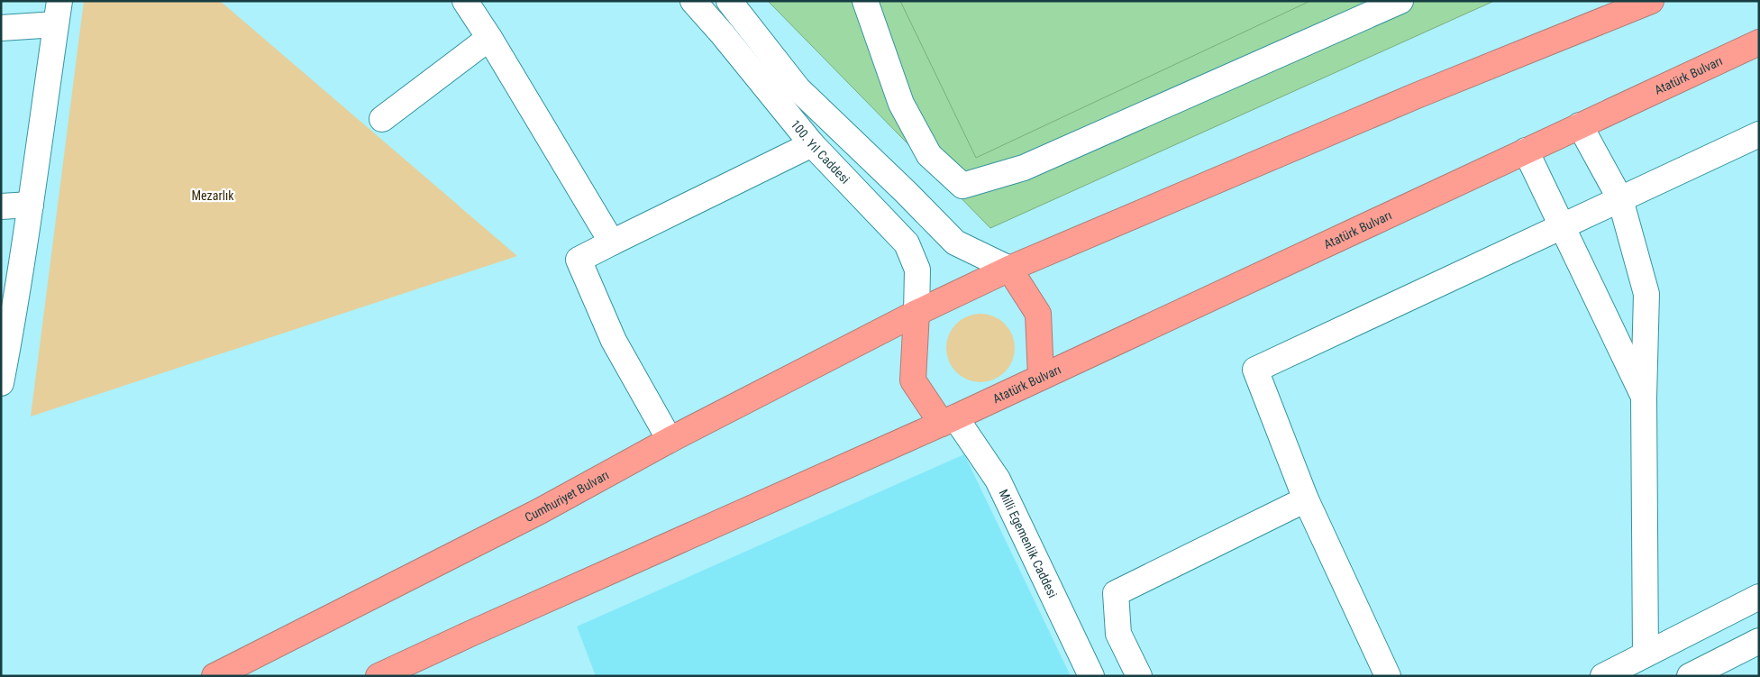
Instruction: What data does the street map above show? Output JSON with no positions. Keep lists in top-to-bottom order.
{
  "streets": {
    "highway": ["Atatürk Bulvarı", "Cumhuriyet Bulvarı"],
    "street": ["100. Yıl Caddesi", "Milli Egemenlik Caddesi"]
  },
  "crossings": [
    ["Atatürk Bulvarı", "100. Yıl Caddesi"],
    ["Atatürk Bulvarı", "Cumhuriyet Bulvarı"],
    ["Atatürk Bulvarı", "Milli Egemenlik Caddesi"],
    ["100. Yıl Caddesi", "Cumhuriyet Bulvarı"],
    ["100. Yıl Caddesi", "Milli Egemenlik Caddesi"],
    ["Cumhuriyet Bulvarı", "Milli Egemenlik Caddesi"]
  ],
  "parks": ["Mezarlık"]
}
